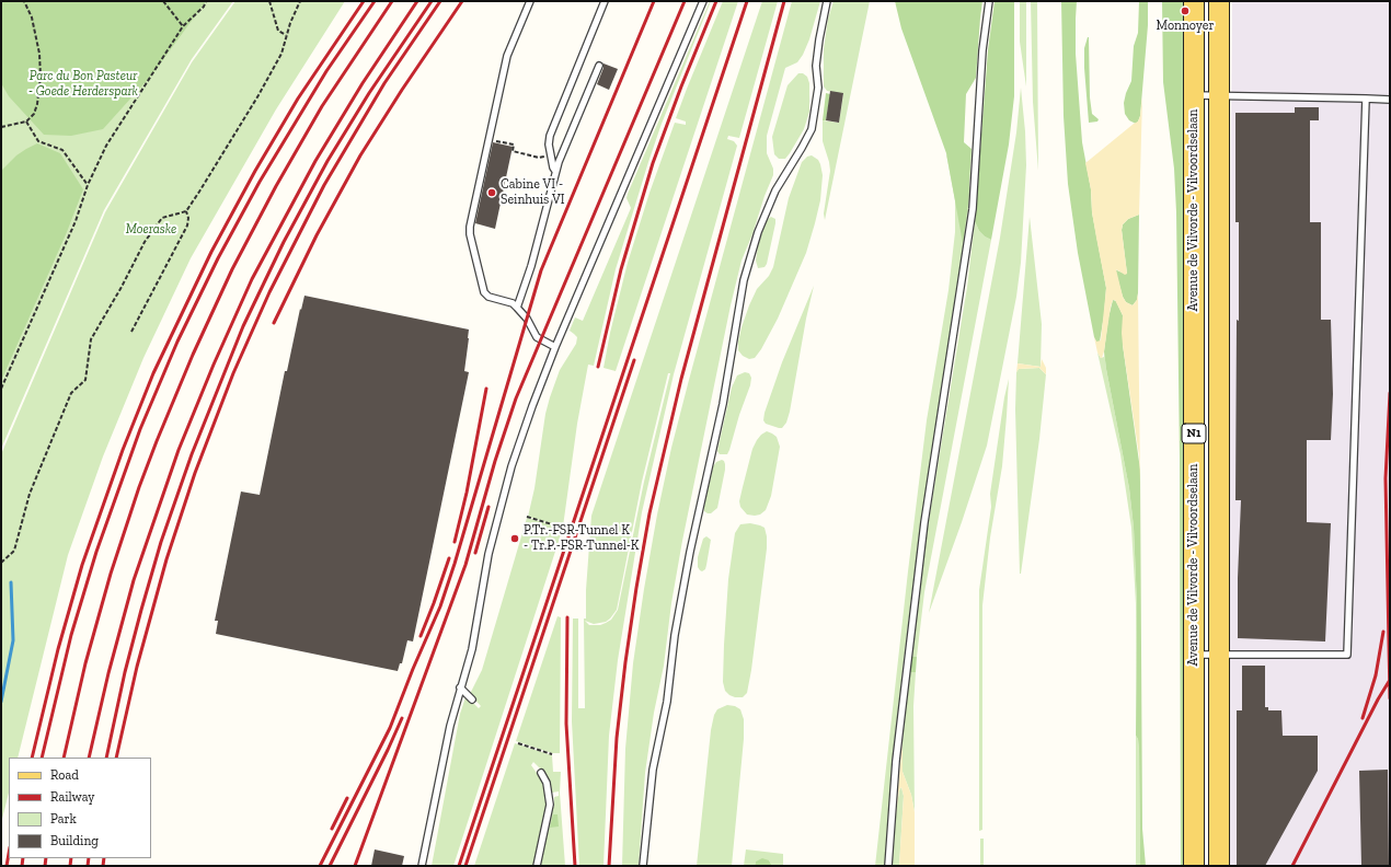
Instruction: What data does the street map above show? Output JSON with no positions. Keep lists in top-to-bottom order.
{
  "streets": {
    "main road": ["Avenue de Vilvorde - Vilvoordselaan", "N1"]
  },
  "parks": ["Parc du Bon Pasteur - Goede Herderspark", "Moeraske"],
  "places": ["Monnoyer", "Cabine VI - Seinhuis VI", "P.Tr.-FSR-Tunnel K - Tr.P.-FSR-Tunnel-K"],
  "legend": [
    "Road",
    "Railway",
    "Park",
    "Building"
  ]
}
